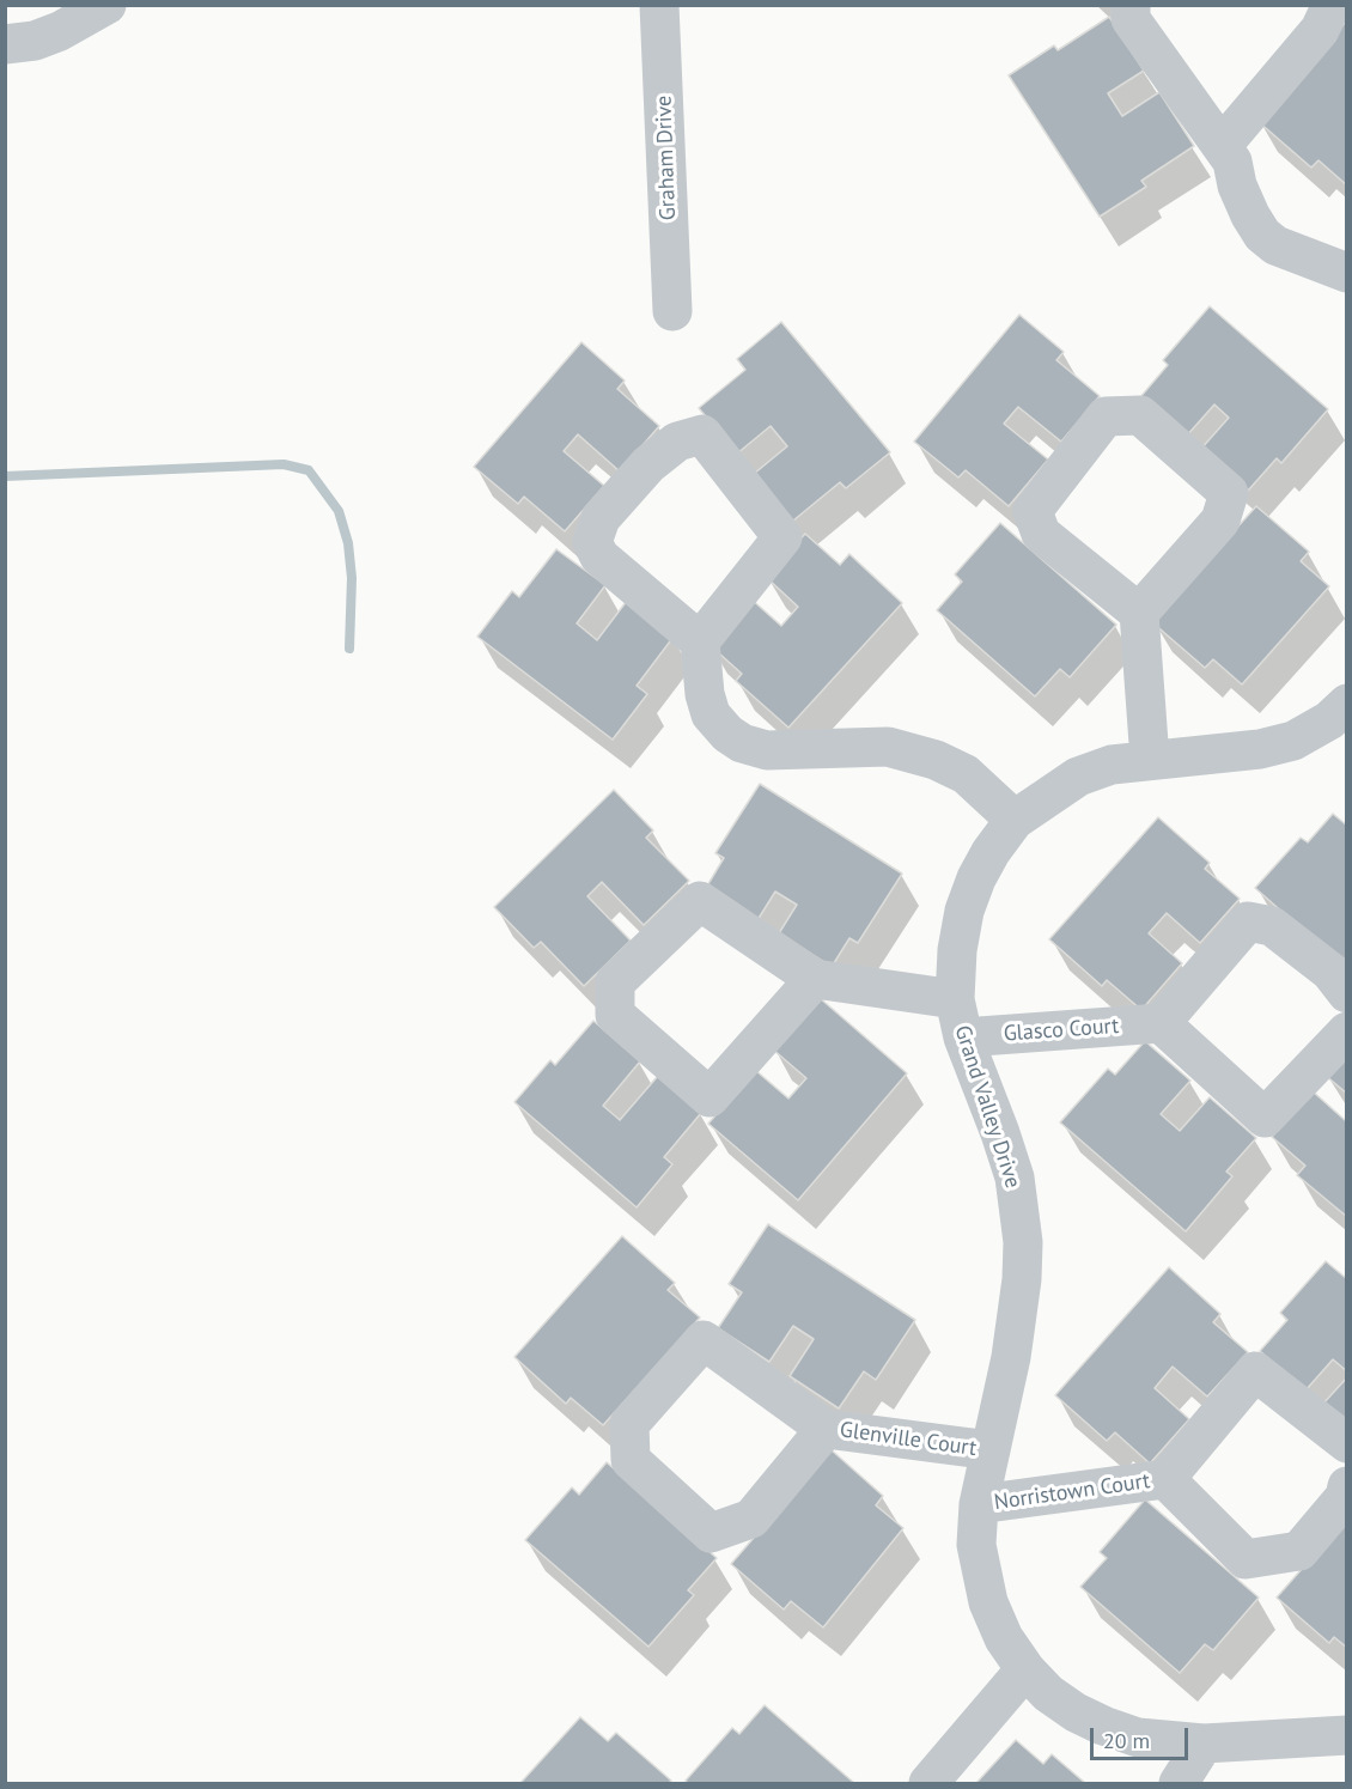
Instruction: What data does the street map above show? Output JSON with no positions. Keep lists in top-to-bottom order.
{
  "streets": {
    "street": [
      "Graham Drive",
      "Glasco Court",
      "Grand Valley Drive",
      "Glenville Court",
      "Norristown Court"
    ]
  },
  "crossings": [
    ["Glasco Court", "Grand Valley Drive"],
    ["Grand Valley Drive", "Glenville Court"],
    ["Grand Valley Drive", "Norristown Court"]
  ],
  "scale_bar": "20 m"
}
